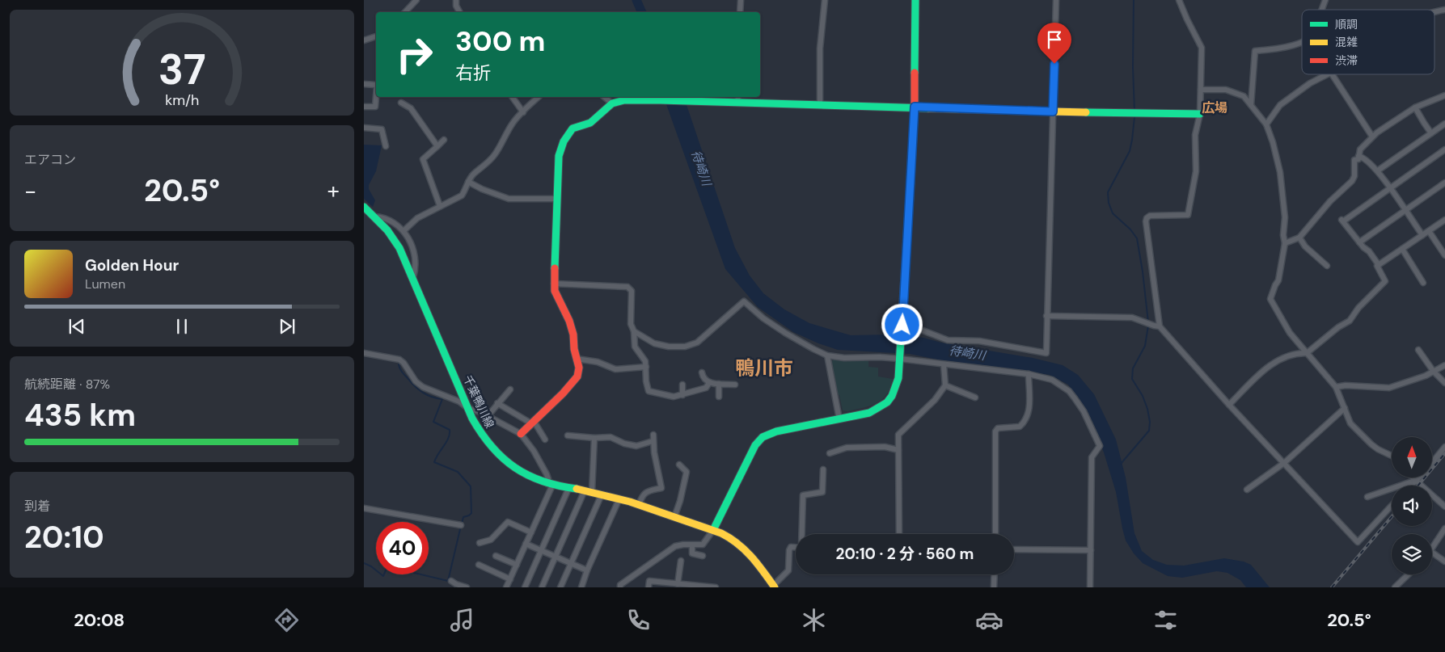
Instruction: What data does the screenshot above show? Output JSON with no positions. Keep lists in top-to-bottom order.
{
  "streets": {
    "street": ["千葉鴨川線"]
  },
  "districts": ["広場", "鴨川市"],
  "water": ["待崎川"],
  "legend": ["順調", "混雑", "渋滞"],
  "north": "top",
  "page": {
    "turn": ["300 m", "右折"],
    "tile": [
      "エアコン",
      ["航続距離 · 87%", "435 km"],
      ["到着", "20:10"]
    ],
    "heat": ["−", "20.5°", "+"],
    "song": ["Golden Hour", "Lumen"],
    "limit": "40",
    "trip": "20:10 · 2 分 · 560 m",
    "tabs": ["20:08", "20.5°"],
    "gauge": ["37", "km/h"]
  }
}
